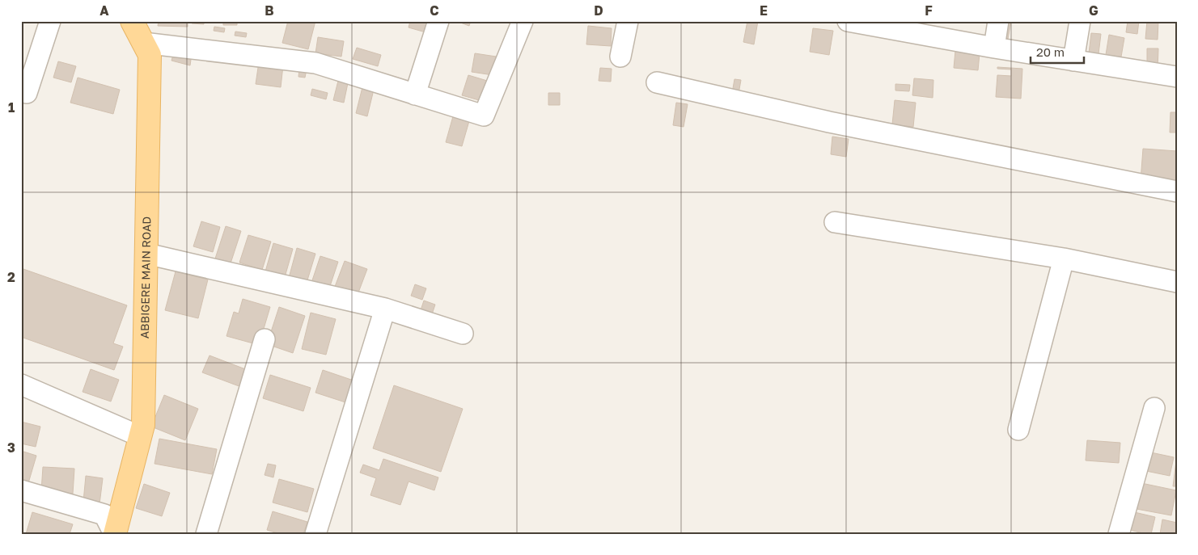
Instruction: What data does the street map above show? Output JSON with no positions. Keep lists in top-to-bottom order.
{
  "streets": {
    "main road": ["ABBIGERE MAIN ROAD"]
  },
  "scale_bar": "20 m",
  "grid": {
    "columns": [
      "A",
      "B",
      "C",
      "D",
      "E",
      "F",
      "G"
    ],
    "rows": ["1", "2", "3"]
  }
}
